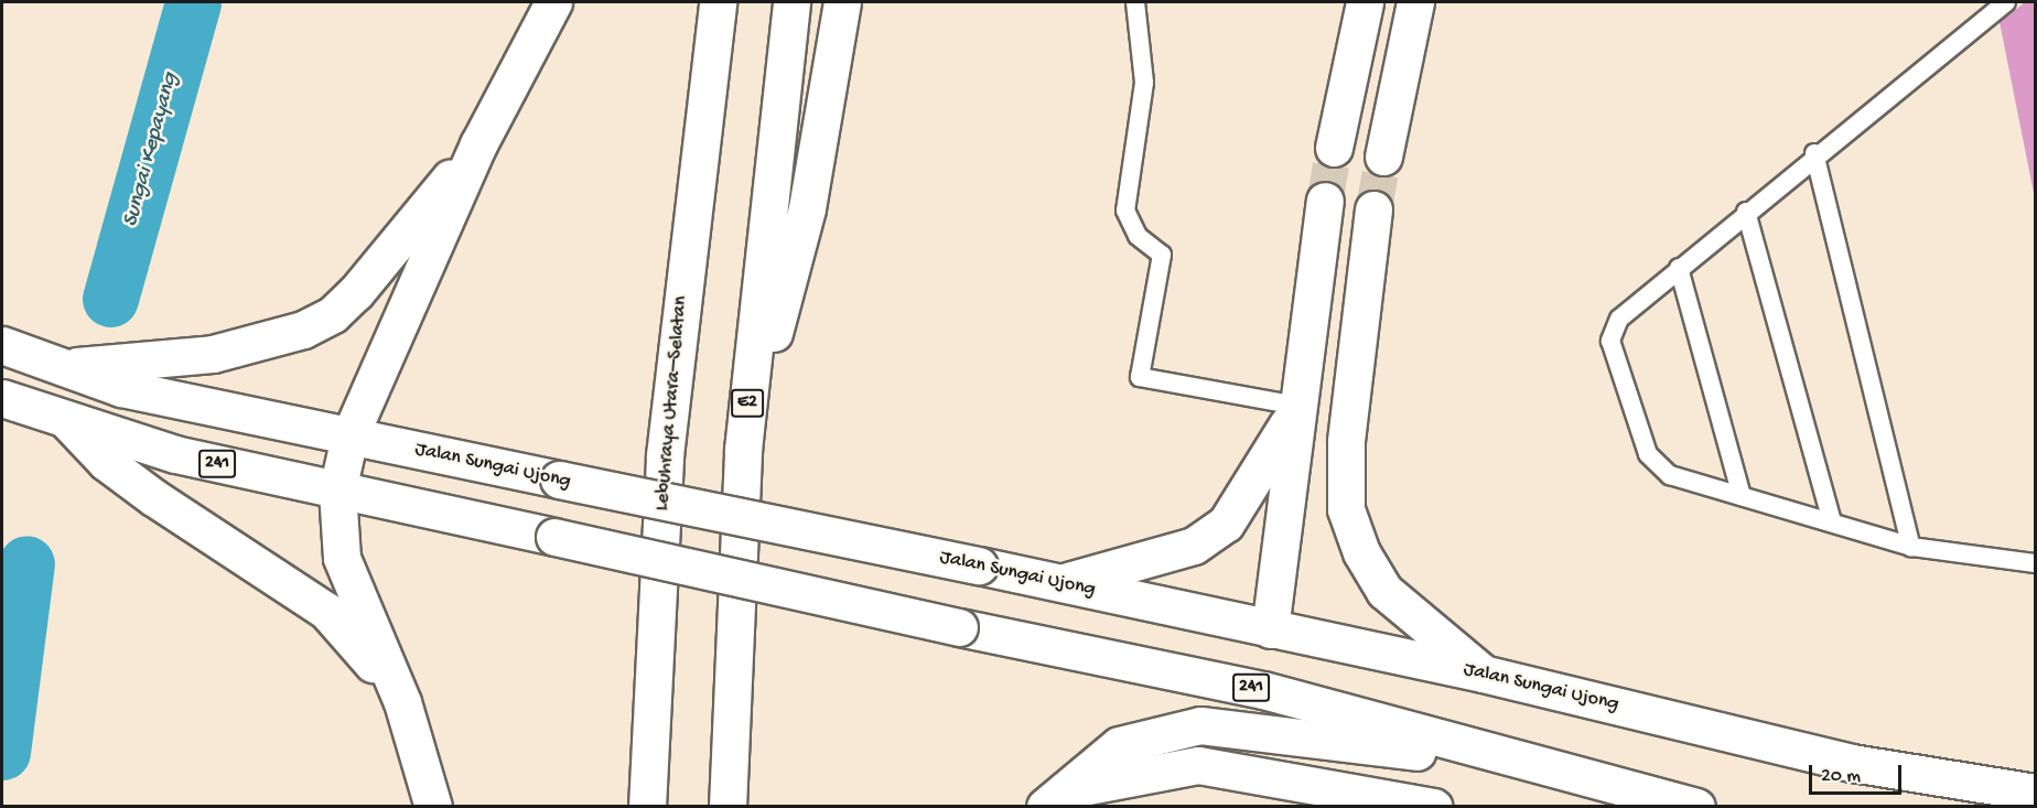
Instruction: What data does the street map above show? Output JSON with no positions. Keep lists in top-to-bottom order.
{
  "streets": {
    "highway": [
      "Lebuhraya Utara–Selatan",
      "E2",
      "241",
      "Jalan Sungai Ujong"
    ]
  },
  "water": ["Sungai Kepayang"],
  "scale_bar": "20 m"
}
